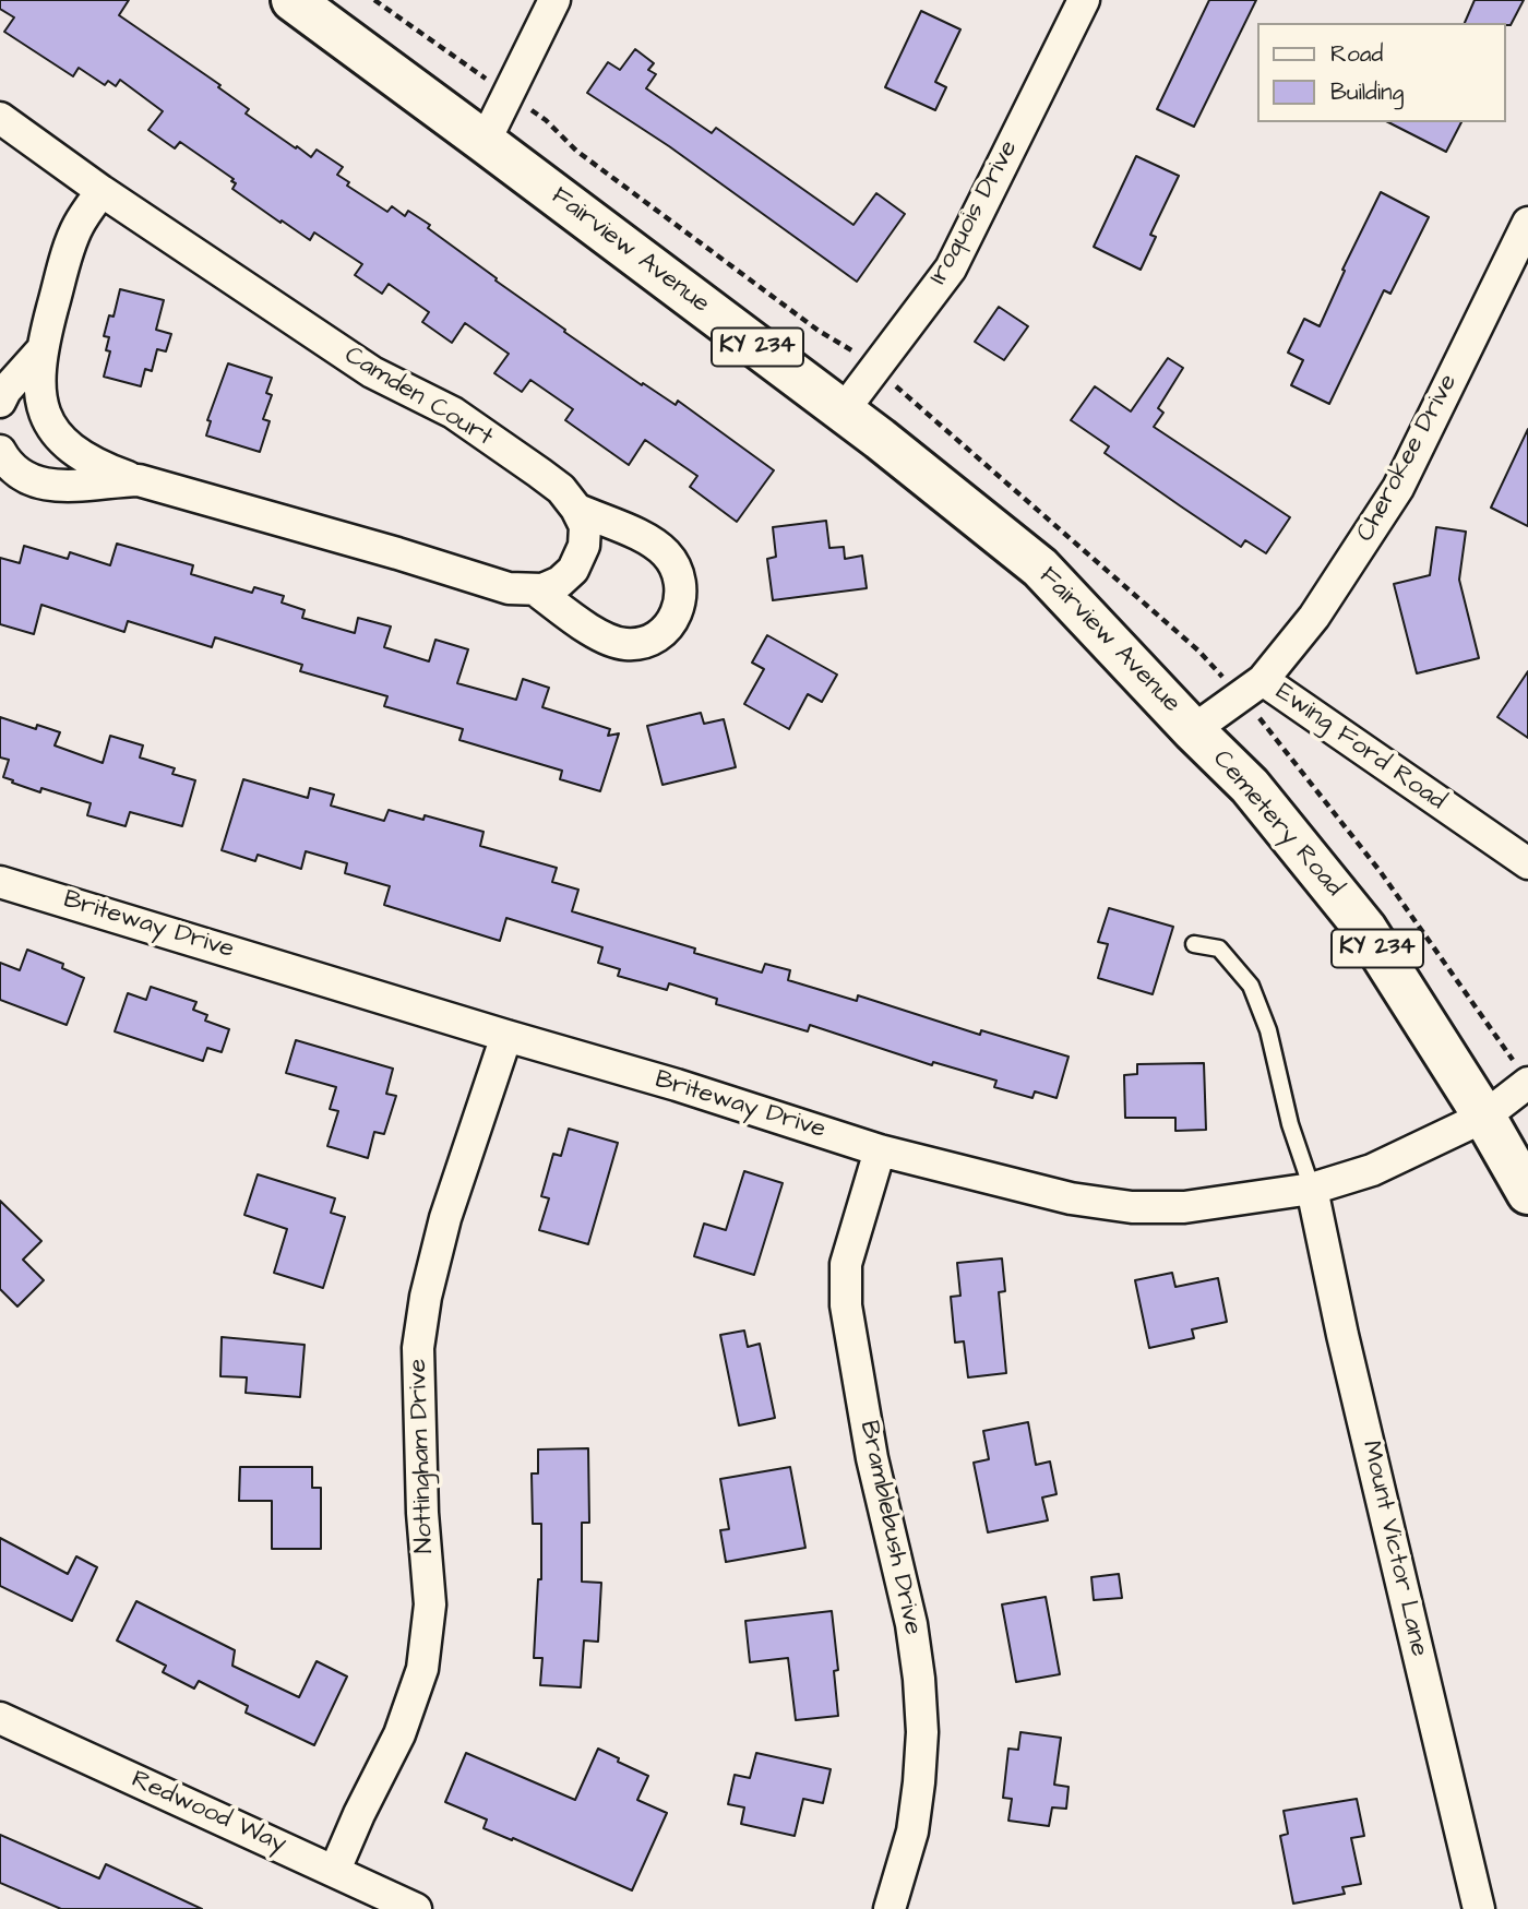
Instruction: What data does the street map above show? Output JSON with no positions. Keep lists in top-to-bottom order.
{
  "streets": {
    "main road": ["Fairview Avenue", "KY 234", "Cemetery Road"],
    "street": [
      "Iroquois Drive",
      "Camden Court",
      "Cherokee Drive",
      "Ewing Ford Road",
      "Briteway Drive",
      "Nottingham Drive",
      "Bramblebush Drive",
      "Mount Victor Lane",
      "Redwood Way"
    ]
  },
  "crossings": [
    ["Iroquois Drive", "Fairview Avenue"],
    ["Fairview Avenue", "Ewing Ford Road"],
    ["Fairview Avenue", "Cemetery Road"],
    ["Cherokee Drive", "Ewing Ford Road"],
    ["Ewing Ford Road", "Cemetery Road"],
    ["Cemetery Road", "Briteway Drive"],
    ["Briteway Drive", "Nottingham Drive"],
    ["Briteway Drive", "Bramblebush Drive"],
    ["Briteway Drive", "Mount Victor Lane"],
    ["Nottingham Drive", "Redwood Way"]
  ],
  "legend": ["Road", "Building"]
}
